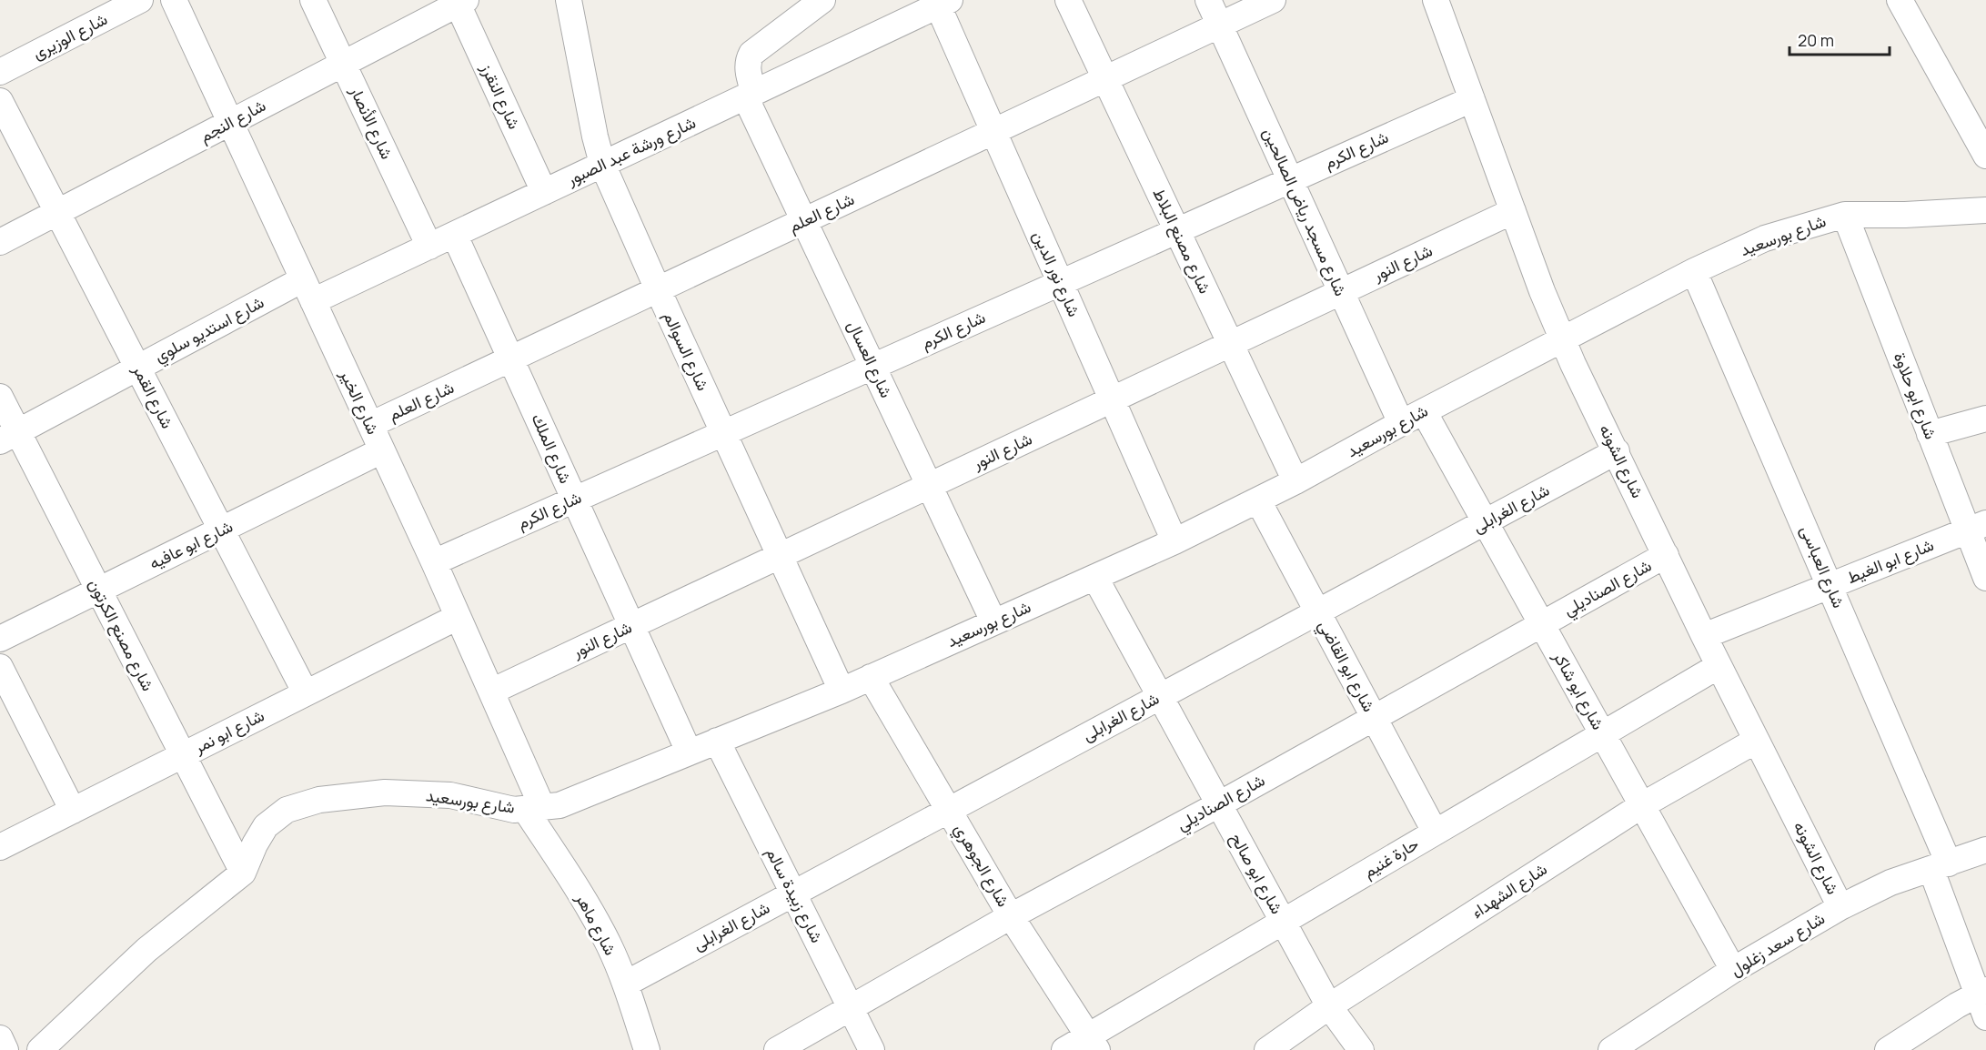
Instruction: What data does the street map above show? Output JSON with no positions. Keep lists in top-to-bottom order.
{
  "streets": {
    "street": [
      "شارع الوزيرى",
      "شارع النقرز",
      "شارع النجم",
      "شارع الأنصار",
      "شارع الكرم",
      "شارع ورشة عبد الصبور",
      "شارع مسجد رياض الصالحين",
      "شارع العلم",
      "شارع بورسعيد",
      "شارع مصنع البلاط",
      "شارع النور",
      "شارع نور الدين",
      "شارع استديو سلوي",
      "شارع السوالم",
      "شارع العسال",
      "شارع ابو حلاوة",
      "شارع القمر",
      "شارع الخير",
      "شارع الملك",
      "شارع الشونه",
      "شارع الغرابلى",
      "شارع ابو عافيه",
      "شارع ابو الغيط",
      "شارع العباسى",
      "شارع الصناديلي",
      "شارع مصنع الكرتون",
      "شارع ابو القاضي",
      "شارع ابو شاكر",
      "شارع ابو نمر",
      "حارة غنيم",
      "شارع الجوهري",
      "شارع ابو صالح",
      "شارع الشهداء",
      "شارع زبيدة سالم",
      "شارع ماهر",
      "شارع سعد زغلول"
    ]
  },
  "crossings": [
    ["شارع النقرز", "شارع النجم"],
    ["شارع النقرز", "شارع ورشة عبد الصبور"],
    ["شارع النجم", "شارع الأنصار"],
    ["شارع النجم", "شارع القمر"],
    ["شارع النجم", "شارع الخير"],
    ["شارع الأنصار", "شارع ورشة عبد الصبور"],
    ["شارع الكرم", "شارع مسجد رياض الصالحين"],
    ["شارع الكرم", "شارع مصنع البلاط"],
    ["شارع الكرم", "شارع نور الدين"],
    ["شارع الكرم", "شارع السوالم"],
    ["شارع الكرم", "شارع العسال"],
    ["شارع الكرم", "شارع الخير"],
    ["شارع الكرم", "شارع الملك"],
    ["شارع الكرم", "شارع الشونه"],
    ["شارع ورشة عبد الصبور", "شارع نور الدين"],
    ["شارع ورشة عبد الصبور", "شارع استديو سلوي"],
    ["شارع ورشة عبد الصبور", "شارع السوالم"],
    ["شارع ورشة عبد الصبور", "شارع العسال"],
    ["شارع ورشة عبد الصبور", "شارع الخير"],
    ["شارع ورشة عبد الصبور", "شارع الملك"],
    ["شارع مسجد رياض الصالحين", "شارع العلم"],
    ["شارع مسجد رياض الصالحين", "شارع بورسعيد"],
    ["شارع مسجد رياض الصالحين", "شارع النور"],
    ["شارع العلم", "شارع مصنع البلاط"],
    ["شارع العلم", "شارع نور الدين"],
    ["شارع العلم", "شارع السوالم"],
    ["شارع العلم", "شارع العسال"],
    ["شارع العلم", "شارع الخير"],
    ["شارع العلم", "شارع الملك"],
    ["شارع بورسعيد", "شارع مصنع البلاط"],
    ["شارع بورسعيد", "شارع نور الدين"],
    ["شارع بورسعيد", "شارع السوالم"],
    ["شارع بورسعيد", "شارع العسال"],
    ["شارع بورسعيد", "شارع ابو حلاوة"],
    ["شارع بورسعيد", "شارع الخير"],
    ["شارع بورسعيد", "شارع الملك"],
    ["شارع بورسعيد", "شارع الشونه"],
    ["شارع بورسعيد", "شارع العباسى"],
    ["شارع بورسعيد", "شارع مصنع الكرتون"],
    ["شارع بورسعيد", "شارع ابو القاضي"],
    ["شارع بورسعيد", "شارع ابو شاكر"],
    ["شارع بورسعيد", "شارع الجوهري"],
    ["شارع بورسعيد", "شارع ابو صالح"],
    ["شارع بورسعيد", "شارع زبيدة سالم"],
    ["شارع بورسعيد", "شارع ماهر"],
    ["شارع مصنع البلاط", "شارع النور"],
    ["شارع النور", "شارع نور الدين"],
    ["شارع النور", "شارع السوالم"],
    ["شارع النور", "شارع العسال"],
    ["شارع النور", "شارع الخير"],
    ["شارع النور", "شارع الملك"],
    ["شارع النور", "شارع الشونه"],
    ["شارع استديو سلوي", "شارع القمر"],
    ["شارع استديو سلوي", "شارع الخير"],
    ["شارع استديو سلوي", "شارع مصنع الكرتون"],
    ["شارع ابو حلاوة", "شارع ابو الغيط"],
    ["شارع القمر", "شارع ابو عافيه"],
    ["شارع القمر", "شارع ابو نمر"],
    ["شارع الخير", "شارع ابو عافيه"],
    ["شارع الخير", "شارع ابو نمر"],
    ["شارع الخير", "شارع ماهر"],
    ["شارع الشونه", "شارع الغرابلى"],
    ["شارع الشونه", "شارع ابو الغيط"],
    ["شارع الشونه", "شارع الصناديلي"],
    ["شارع الشونه", "حارة غنيم"],
    ["شارع الشونه", "شارع الشهداء"],
    ["شارع الشونه", "شارع سعد زغلول"],
    ["شارع الغرابلى", "شارع ابو القاضي"],
    ["شارع الغرابلى", "شارع ابو شاكر"],
    ["شارع الغرابلى", "شارع الجوهري"],
    ["شارع الغرابلى", "شارع ابو صالح"],
    ["شارع الغرابلى", "شارع زبيدة سالم"],
    ["شارع الغرابلى", "شارع ماهر"],
    ["شارع ابو عافيه", "شارع مصنع الكرتون"],
    ["شارع ابو الغيط", "شارع العباسى"],
    ["شارع العباسى", "شارع سعد زغلول"],
    ["شارع الصناديلي", "شارع ابو القاضي"],
    ["شارع الصناديلي", "شارع ابو شاكر"],
    ["شارع الصناديلي", "شارع الجوهري"],
    ["شارع الصناديلي", "شارع ابو صالح"],
    ["شارع الصناديلي", "شارع زبيدة سالم"],
    ["شارع مصنع الكرتون", "شارع ابو نمر"],
    ["شارع ابو القاضي", "حارة غنيم"],
    ["شارع ابو شاكر", "حارة غنيم"],
    ["شارع ابو شاكر", "شارع الشهداء"],
    ["شارع ابو شاكر", "شارع سعد زغلول"],
    ["حارة غنيم", "شارع الجوهري"],
    ["حارة غنيم", "شارع ابو صالح"],
    ["شارع ابو صالح", "شارع الشهداء"]
  ],
  "scale_bar": "20 m"
}
